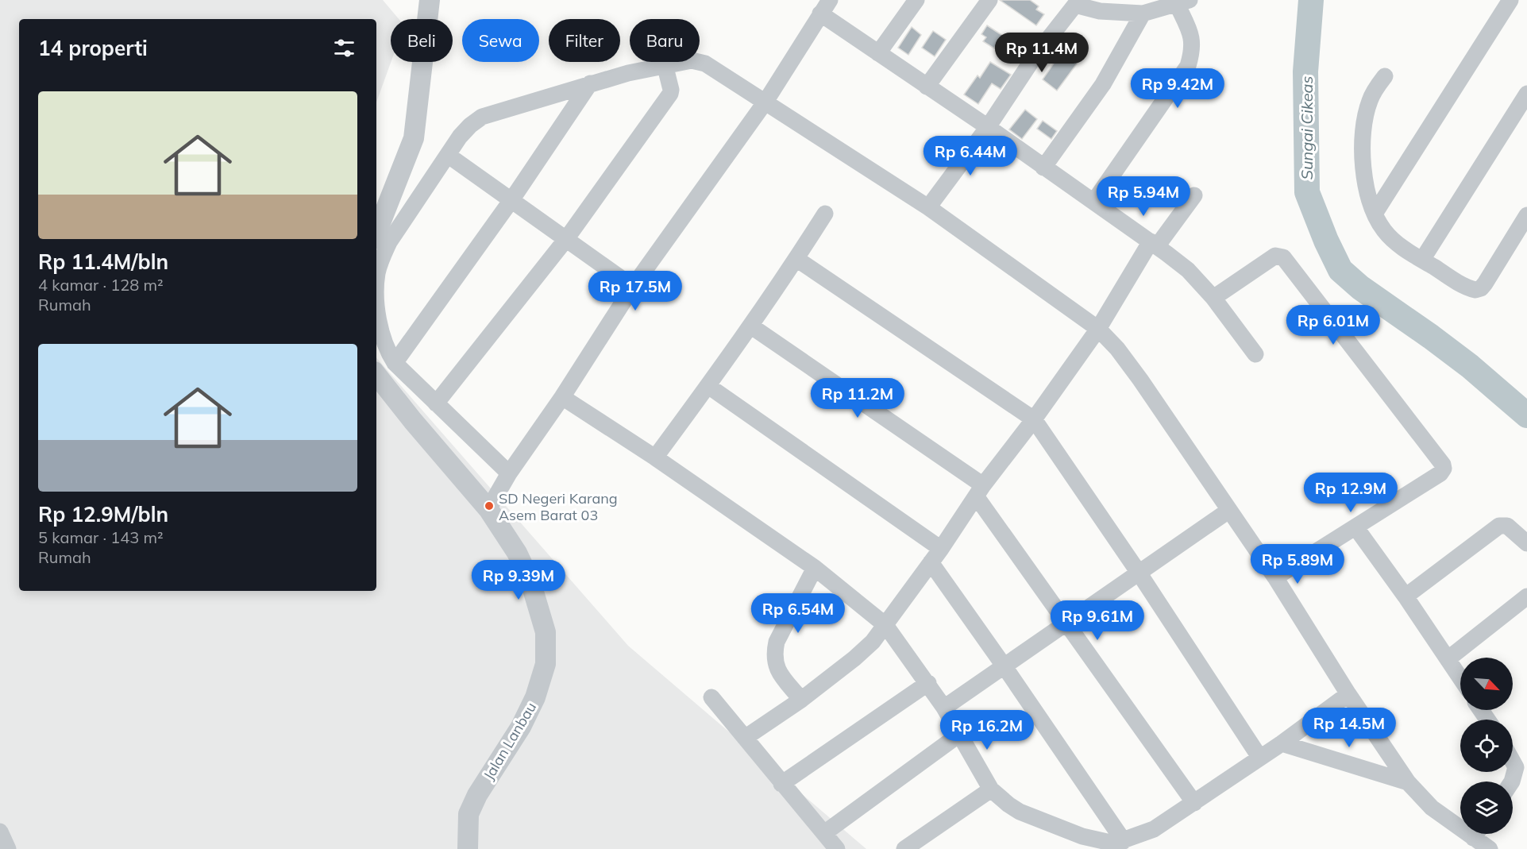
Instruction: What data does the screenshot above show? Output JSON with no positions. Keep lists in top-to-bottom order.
{
  "streets": {
    "street": ["Jalan Lanbau"]
  },
  "water": ["Sungai Cikeas"],
  "places": ["SD Negeri Karang Asem Barat 03"],
  "north": "bottom right",
  "page": {
    "chip": [
      "Beli",
      "Sewa",
      "Filter",
      "Baru"
    ],
    "heading": "14 properti",
    "price": [
      "Rp 11.4M",
      "Rp 9.42M",
      "Rp 6.44M",
      "Rp 5.94M",
      "Rp 17.5M",
      "Rp 6.01M",
      "Rp 11.2M",
      "Rp 12.9M",
      "Rp 5.89M",
      "Rp 9.39M",
      "Rp 6.54M",
      "Rp 9.61M",
      "Rp 14.5M",
      "Rp 16.2M"
    ],
    "list": [
      {
        "name": "Rp 11.4M/bln",
        "note": "4 kamar · 128 m² · Rumah"
      },
      {
        "name": "Rp 12.9M/bln",
        "note": "5 kamar · 143 m² · Rumah"
      }
    ]
  }
}
